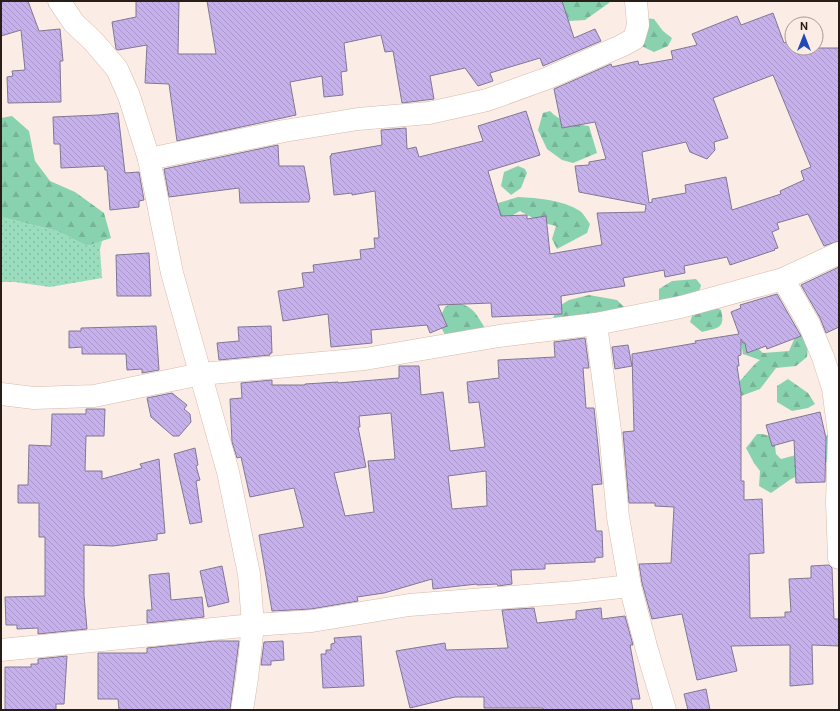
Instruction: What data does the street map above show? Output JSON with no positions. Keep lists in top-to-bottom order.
{
  "north": "top"
}
